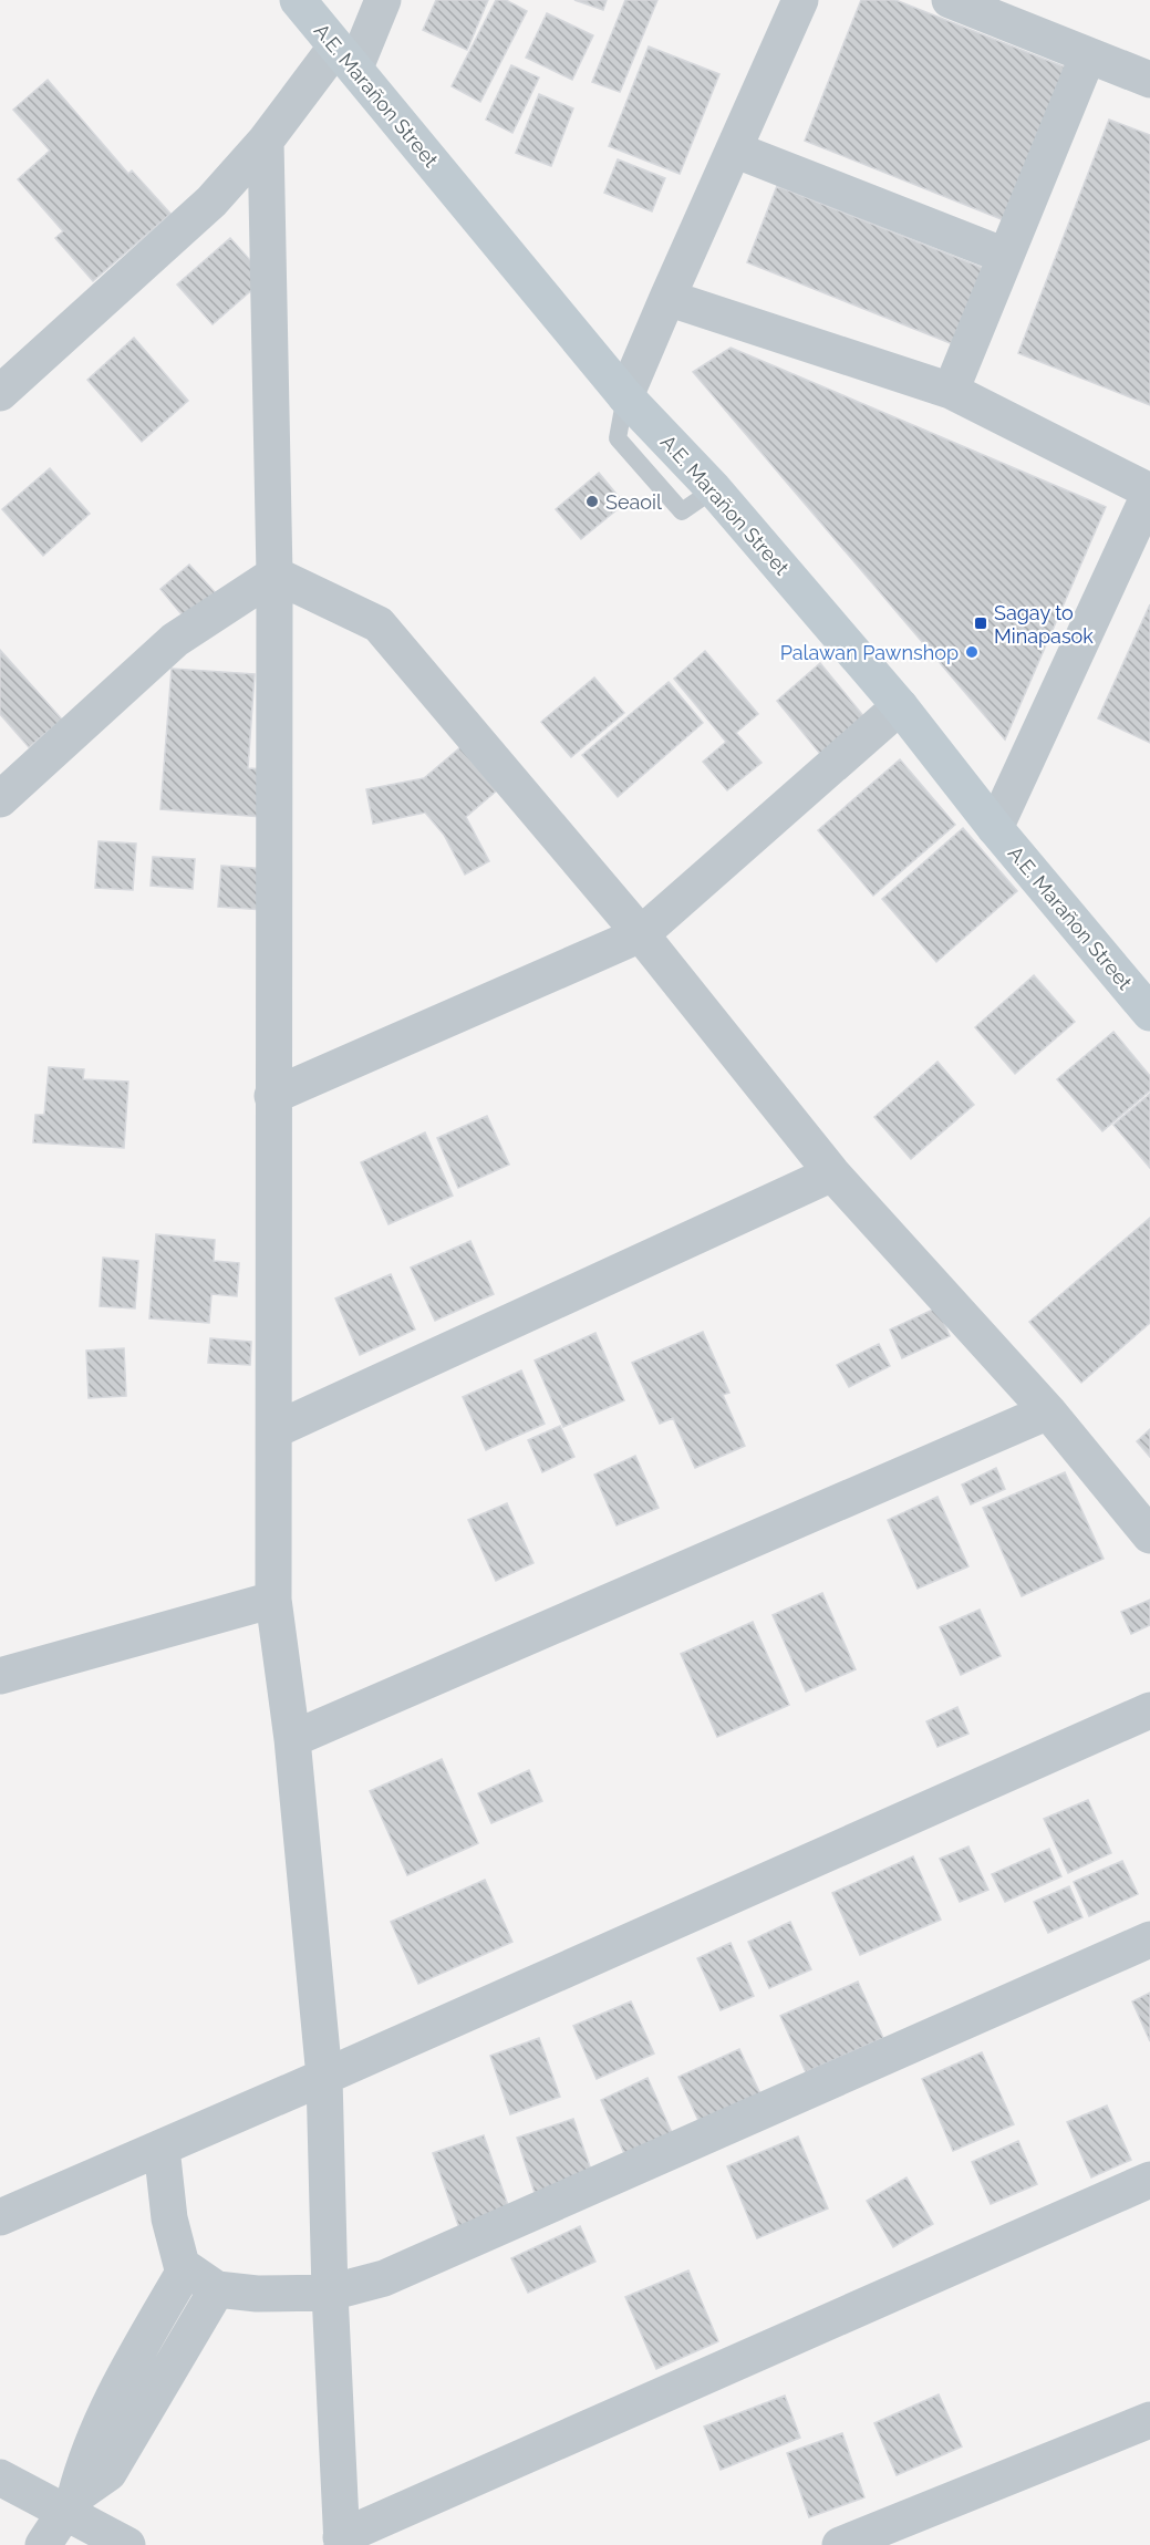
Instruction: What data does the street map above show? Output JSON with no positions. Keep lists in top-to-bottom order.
{
  "streets": {
    "main road": ["A.E. Marañon Street"]
  },
  "places": {
    "other": ["Seaoil", "Palawan Pawnshop"],
    "transit": ["Sagay to Minapasok"]
  }
}
